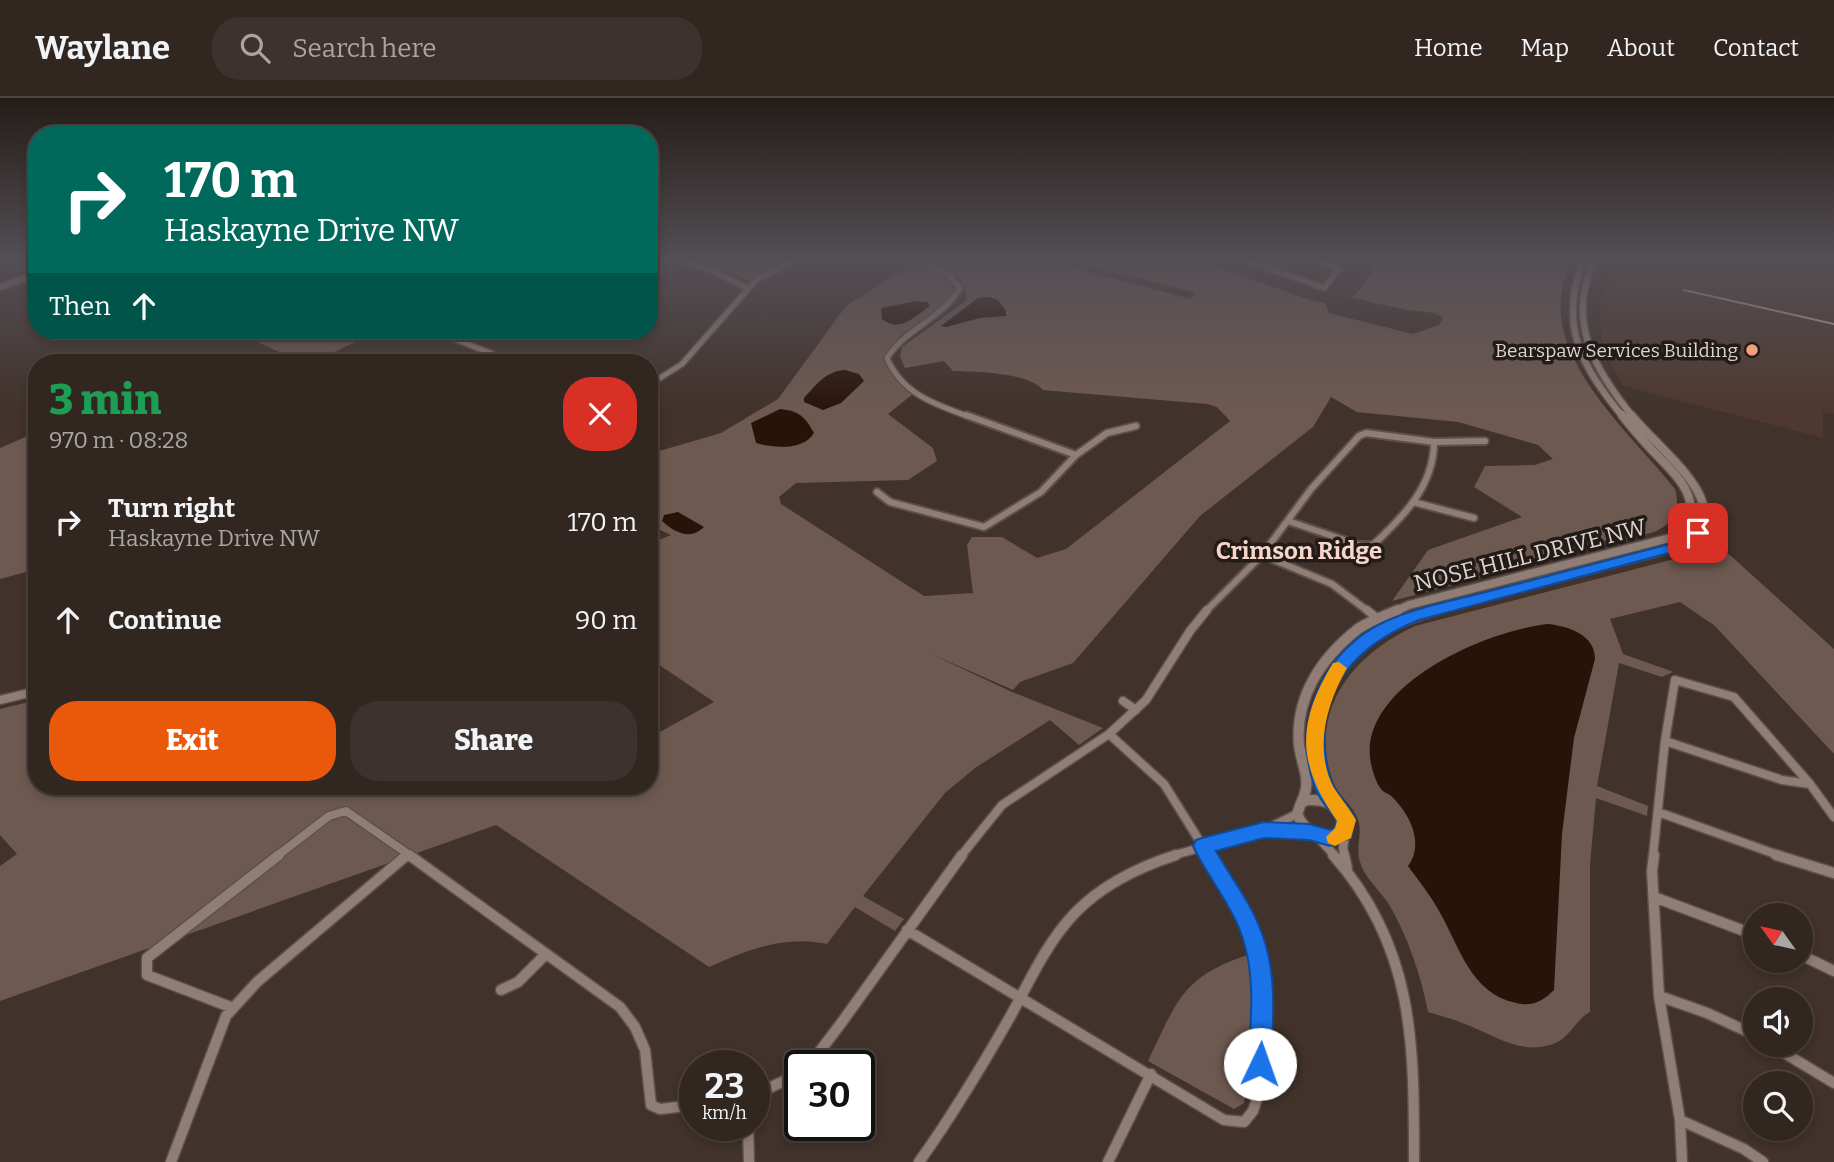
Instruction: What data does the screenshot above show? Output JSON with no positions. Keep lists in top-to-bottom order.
{
  "streets": {
    "street": ["NOSE HILL DRIVE NW"]
  },
  "districts": ["Crimson Ridge"],
  "places": ["Bearspaw Services Building"],
  "north": "top left",
  "page": {
    "header": "Waylane",
    "search": "Search here",
    "nav": [
      "Home",
      "Map",
      "About",
      "Contact"
    ],
    "turn": ["170 m", "Haskayne Drive NW"],
    "then": "Then",
    "heading": ["3 min", "970 m · 08:28"],
    "list": [
      {
        "name": "Turn right",
        "note": "Haskayne Drive NW",
        "value": "170 m"
      },
      {
        "name": "Continue",
        "value": "90 m"
      }
    ],
    "buttons": ["Exit", "Share"],
    "speed": "23 km/h",
    "limit": "30"
  }
}
